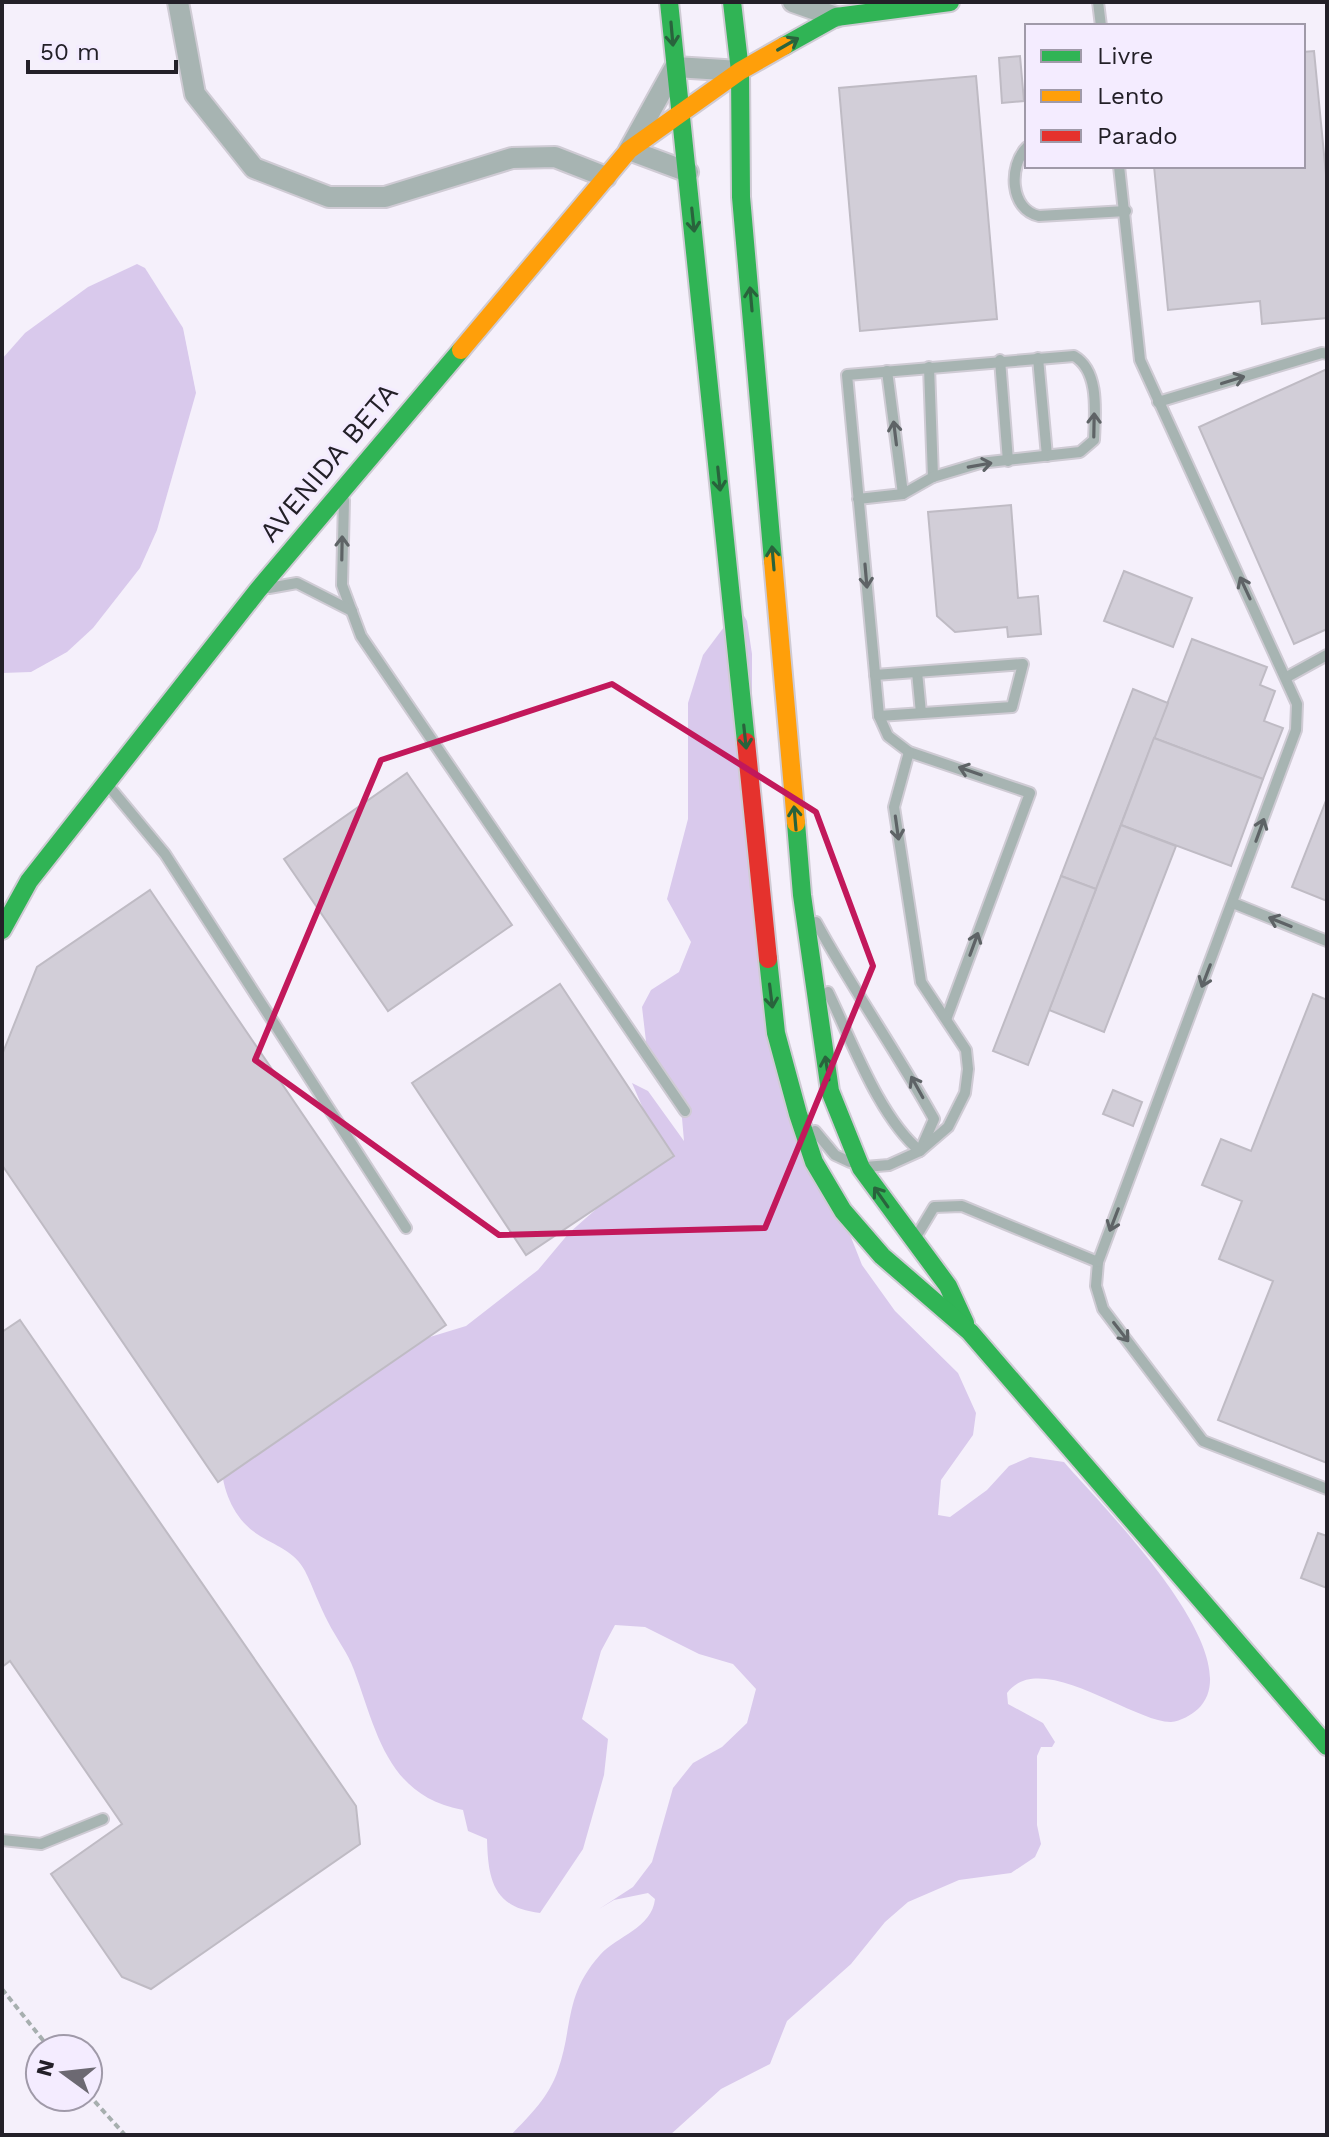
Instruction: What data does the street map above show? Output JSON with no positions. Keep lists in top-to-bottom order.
{
  "streets": {
    "main road": ["AVENIDA BETA"]
  },
  "legend": ["Livre", "Lento", "Parado"],
  "scale_bar": "50 m",
  "north": "left"
}
